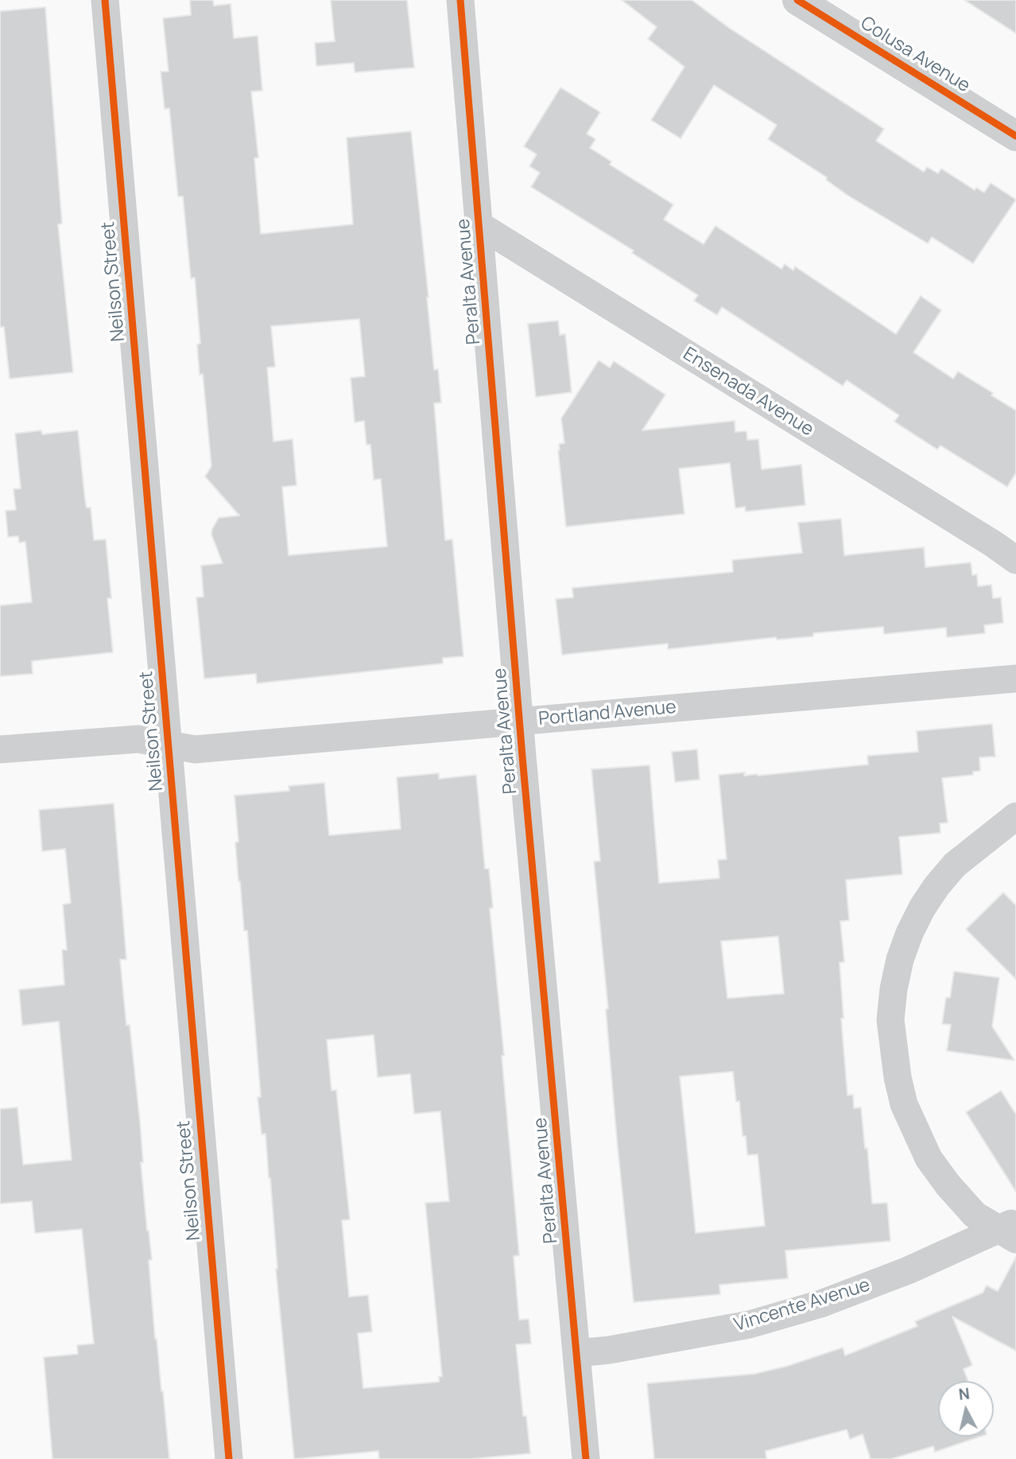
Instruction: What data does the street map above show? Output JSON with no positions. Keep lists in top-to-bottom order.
{
  "streets": {
    "street": [
      "Colusa Avenue",
      "Neilson Street",
      "Peralta Avenue",
      "Ensenada Avenue",
      "Portland Avenue",
      "Vincente Avenue"
    ]
  },
  "crossings": [
    ["Neilson Street", "Portland Avenue"],
    ["Peralta Avenue", "Ensenada Avenue"],
    ["Peralta Avenue", "Portland Avenue"],
    ["Peralta Avenue", "Vincente Avenue"]
  ],
  "north": "top"
}
